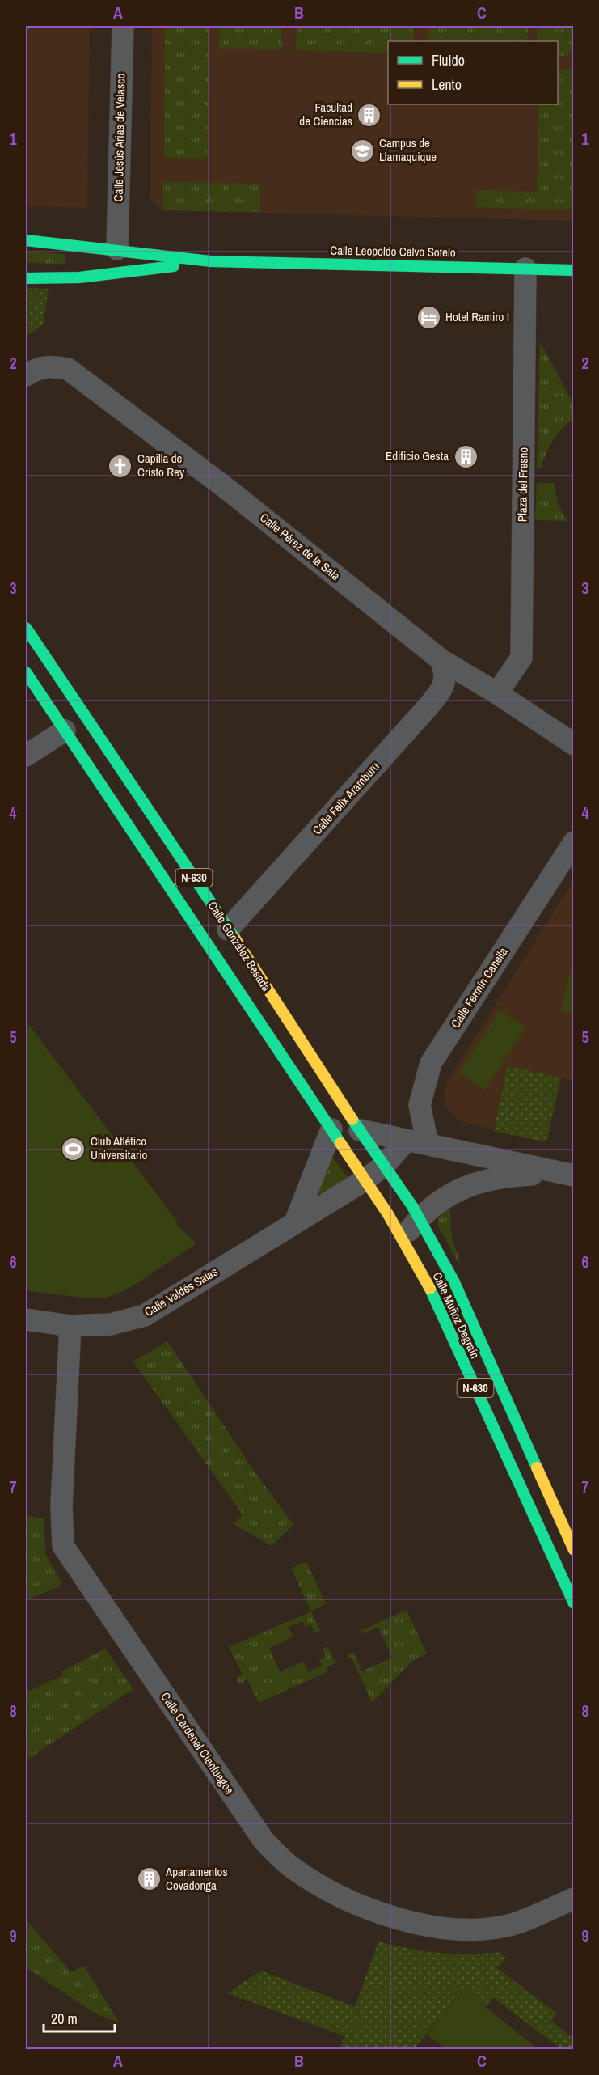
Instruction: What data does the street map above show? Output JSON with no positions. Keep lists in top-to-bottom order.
{
  "streets": {
    "main road": [
      "Calle Leopoldo Calvo Sotelo",
      "N-630",
      "Calle González Besada",
      "Calle Muñoz Degraín"
    ],
    "street": [
      "Calle Jesús Arias de Velasco",
      "Plaza del Fresno",
      "Calle Pérez de la Sala",
      "Calle Félix Aramburu",
      "Calle Fermín Canella",
      "Calle Valdés Salas",
      "Calle Cardenal Cienfuegos"
    ]
  },
  "crossings": [
    ["Calle Jesús Arias de Velasco", "Calle Leopoldo Calvo Sotelo"],
    ["Calle Leopoldo Calvo Sotelo", "Plaza del Fresno"],
    ["Plaza del Fresno", "Calle Pérez de la Sala"],
    ["Calle Pérez de la Sala", "Calle Félix Aramburu"],
    ["Calle Félix Aramburu", "Calle González Besada"],
    ["Calle González Besada", "Calle Muñoz Degraín"],
    ["Calle Valdés Salas", "Calle Muñoz Degraín"],
    ["Calle Valdés Salas", "Calle Cardenal Cienfuegos"]
  ],
  "places": {
    "building": ["Facultad de Ciencias", "Edificio Gesta", "Apartamentos Covadonga"],
    "school or university": ["Campus de Llamaquique"],
    "hotel": ["Hotel Ramiro I"],
    "church": ["Capilla de Cristo Rey"],
    "sports": ["Club Atlético Universitario"]
  },
  "legend": ["Fluido", "Lento"],
  "scale_bar": "20 m",
  "grid": {
    "columns": ["A", "B", "C"],
    "rows": [
      "1",
      "2",
      "3",
      "4",
      "5",
      "6",
      "7",
      "8",
      "9"
    ]
  }
}
